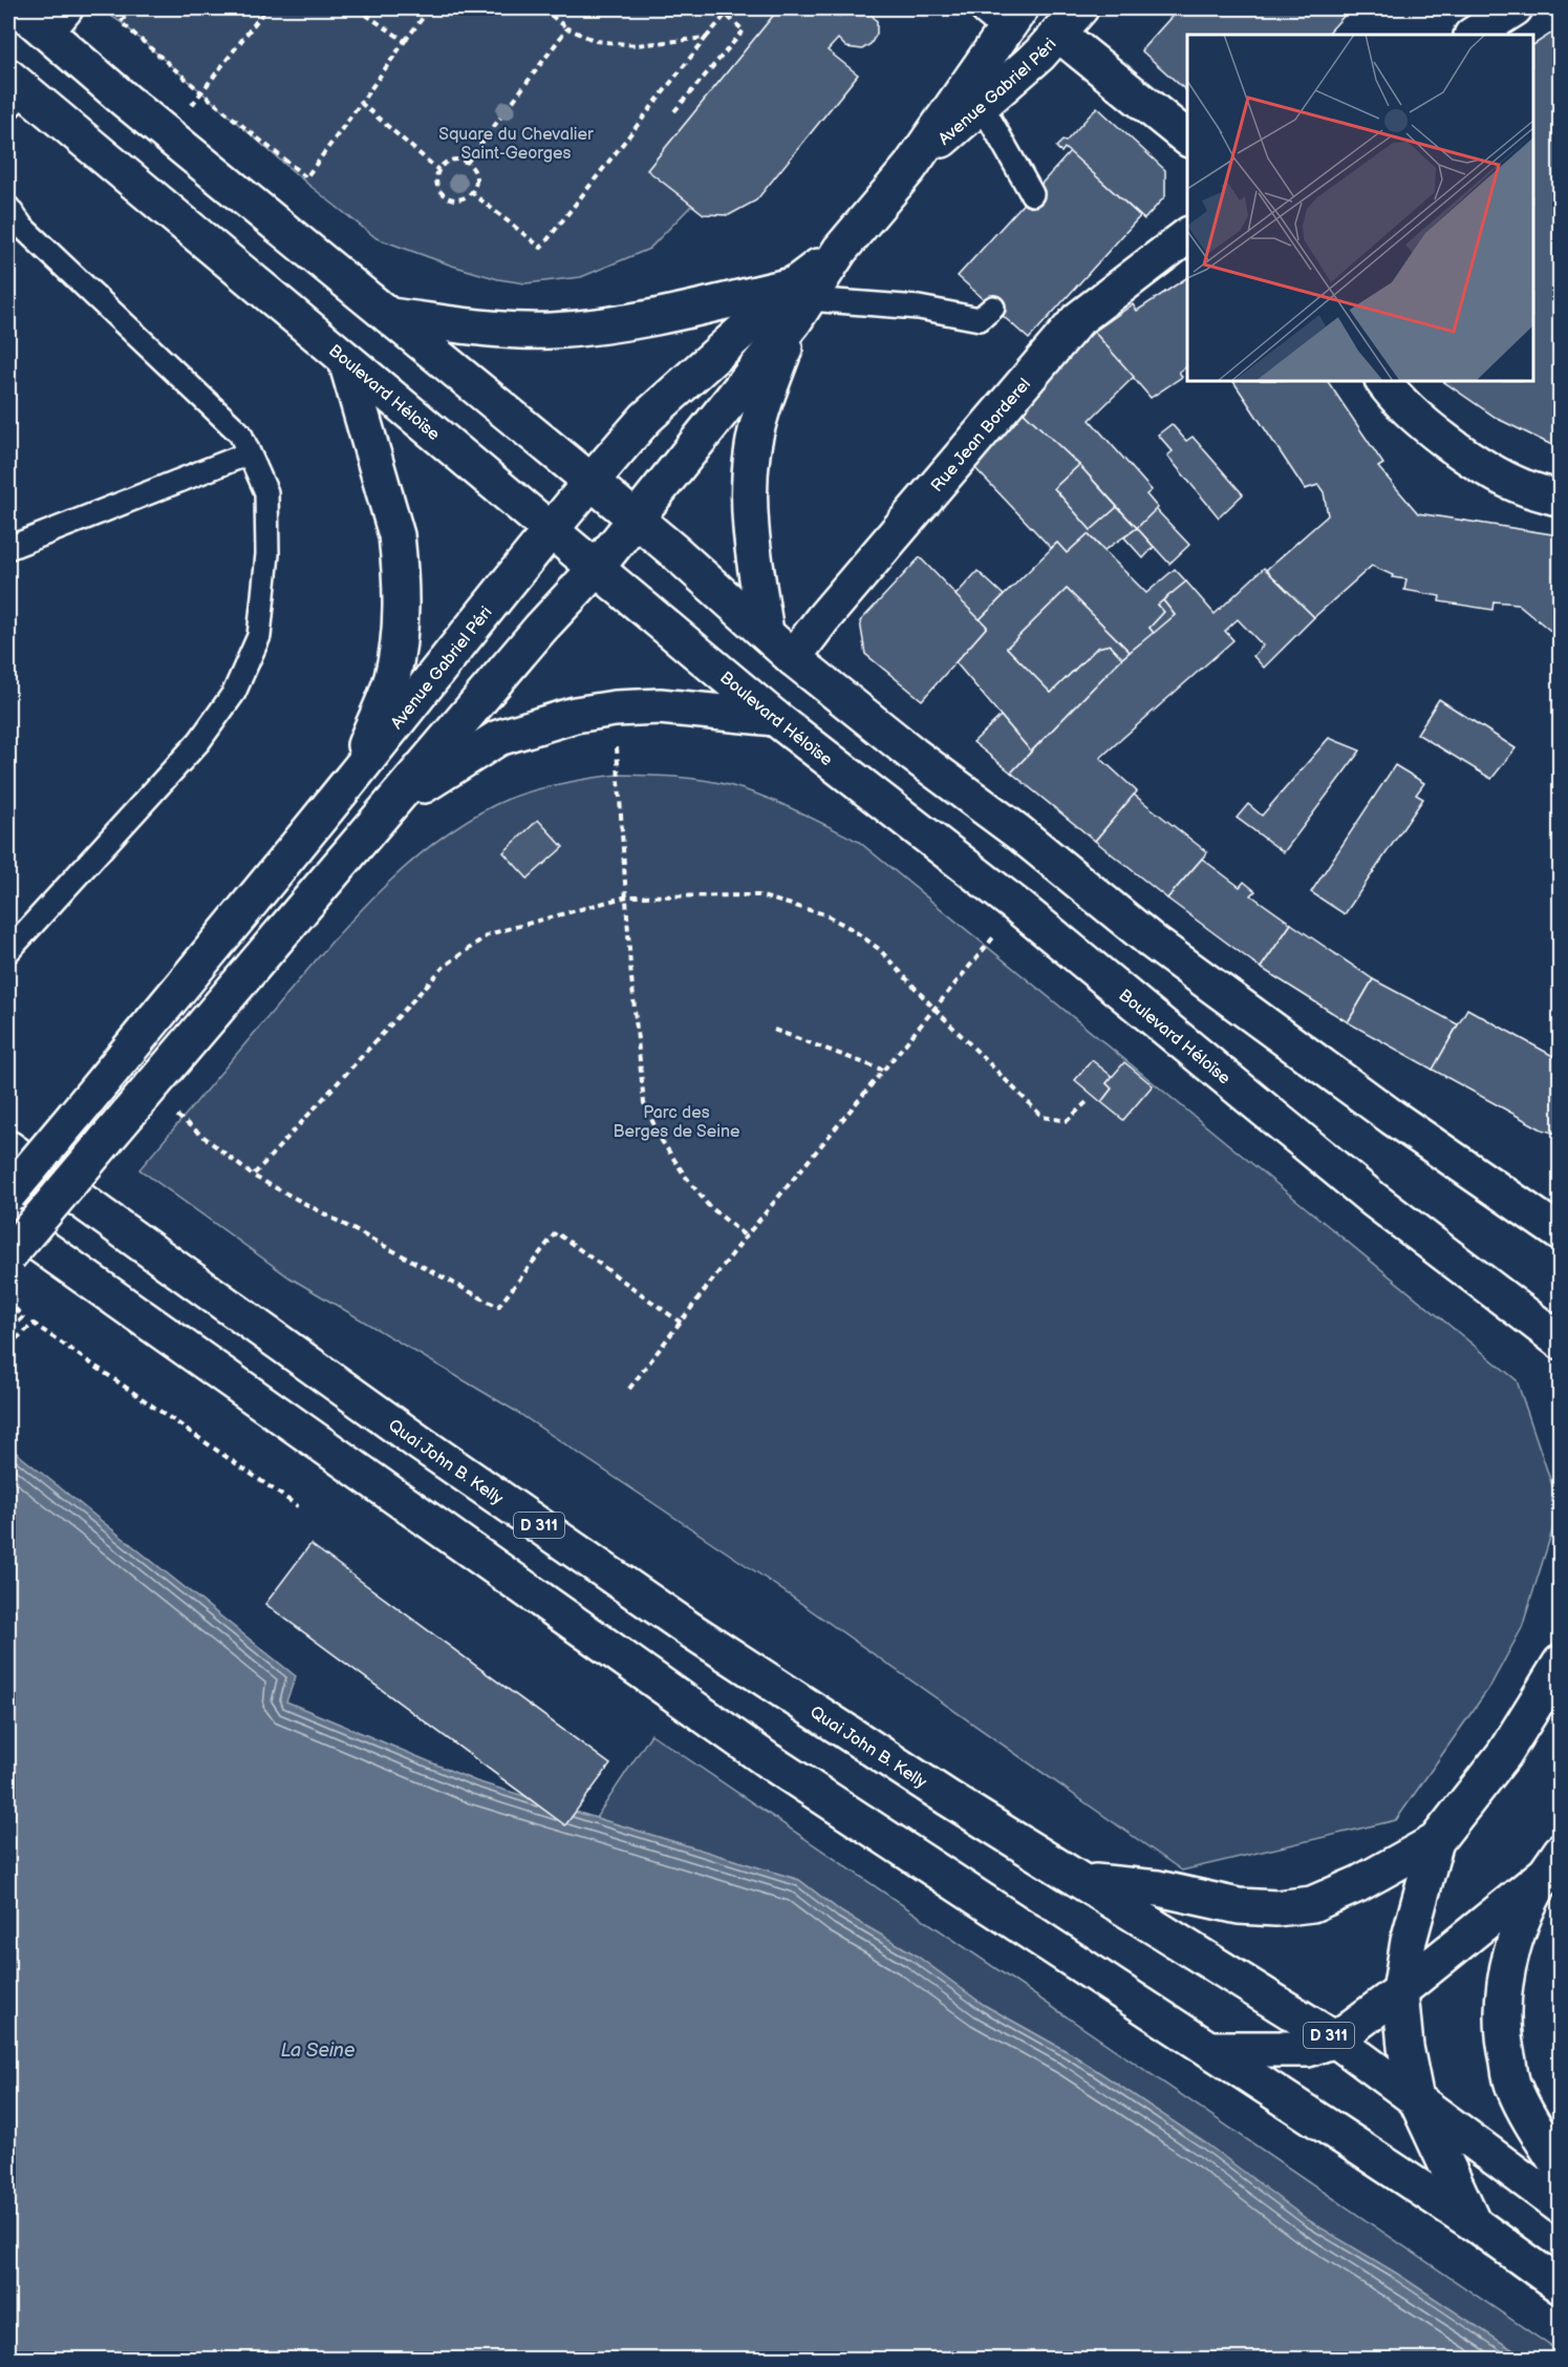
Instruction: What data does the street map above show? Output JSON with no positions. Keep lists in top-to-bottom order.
{
  "streets": {
    "main road": [
      "Avenue Gabriel Péri",
      "Boulevard Héloïse",
      "Rue Jean Borderel",
      "Quai John B. Kelly",
      "D 311"
    ]
  },
  "crossings": [
    ["Avenue Gabriel Péri", "Boulevard Héloïse"],
    ["Quai John B. Kelly", "D 311"]
  ],
  "water": ["La Seine"],
  "parks": ["Square du Chevalier Saint-Georges", "Parc des Berges de Seine"]
}
